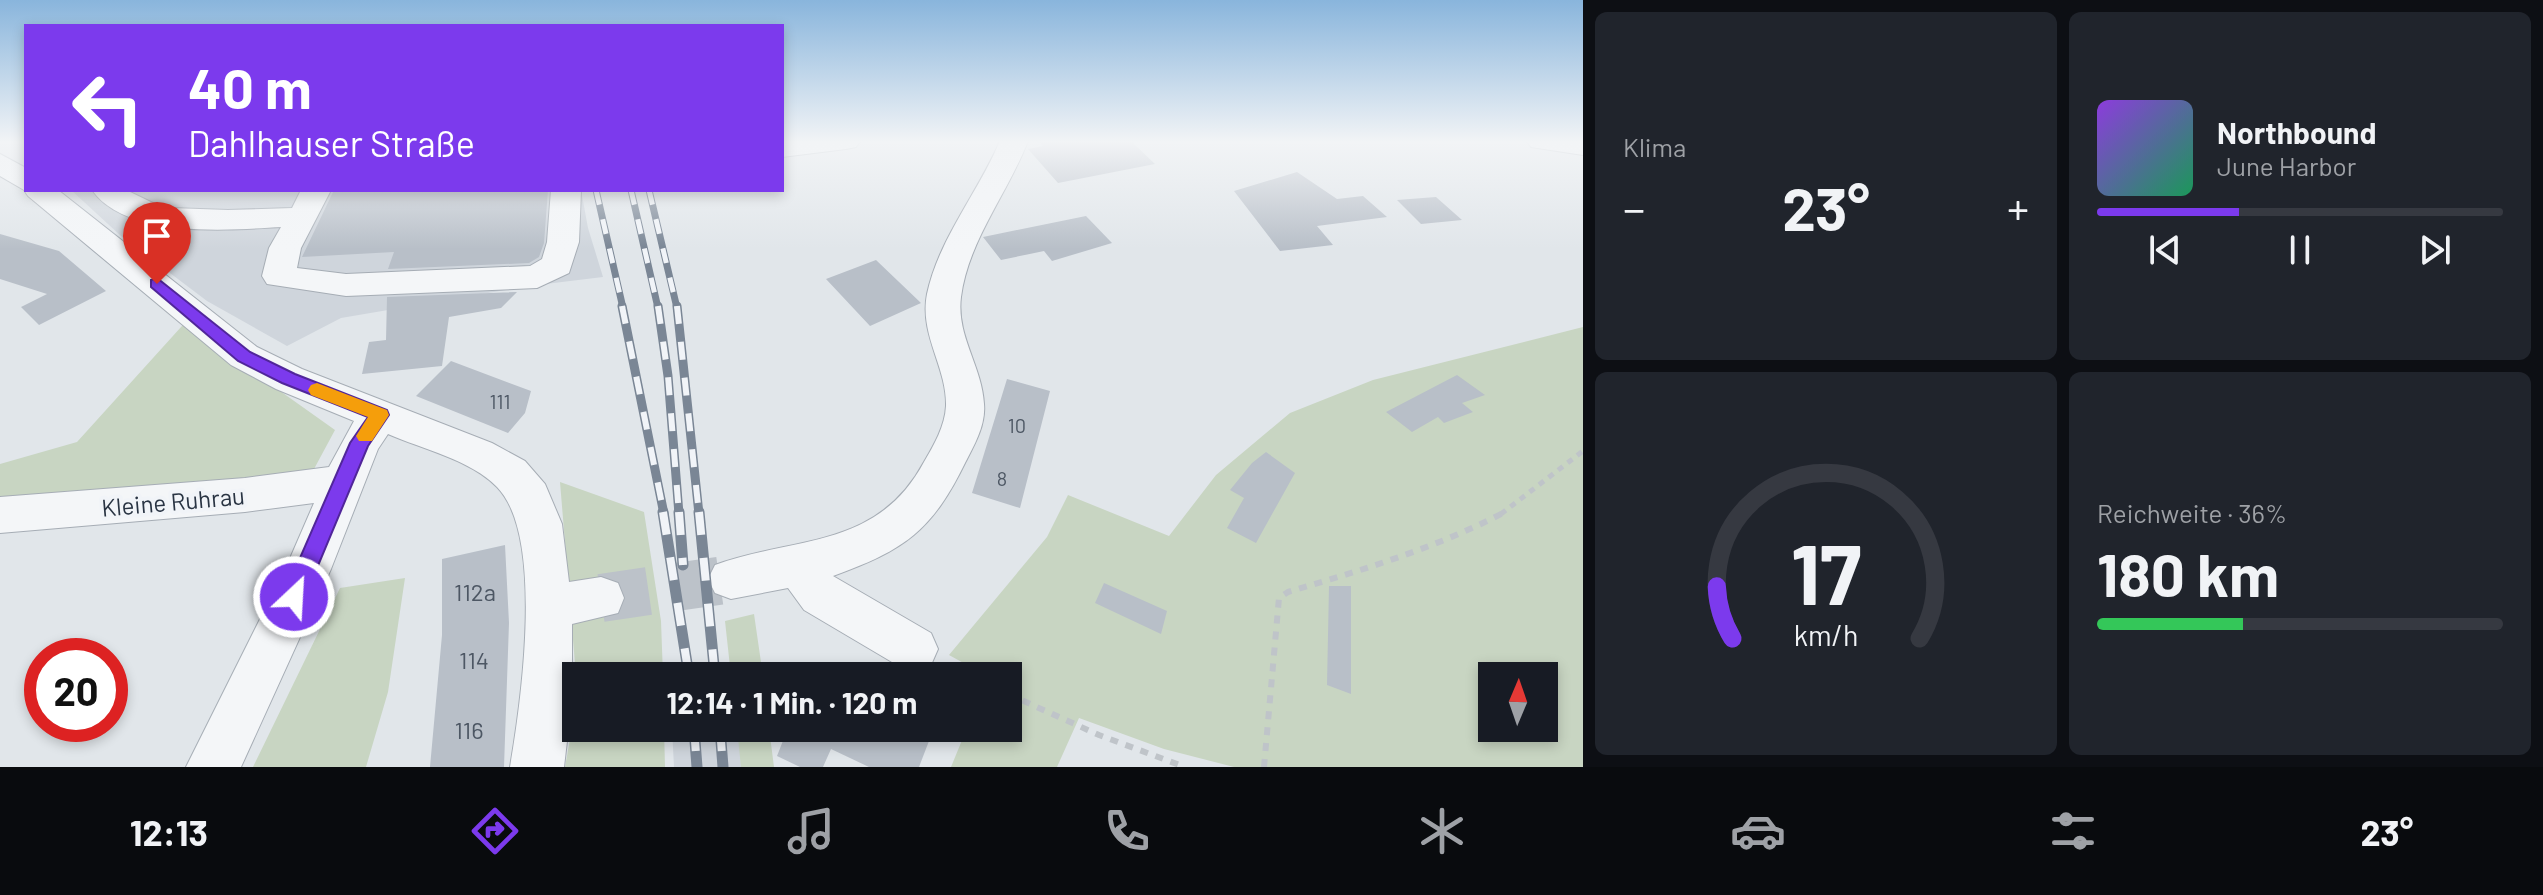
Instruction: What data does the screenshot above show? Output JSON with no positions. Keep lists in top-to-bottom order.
{
  "streets": {
    "street": ["Kleine Ruhrau"]
  },
  "house_numbers": [
    "111",
    "10",
    "8",
    "112a",
    "114",
    "116"
  ],
  "north": "top",
  "page": {
    "tile": [
      "Klima",
      ["Reichweite · 36%", "180 km"]
    ],
    "turn": ["40 m", "Dahlhauser Straße"],
    "song": ["Northbound", "June Harbor"],
    "heat": ["−", "23°", "+"],
    "limit": "20",
    "trip": "12:14 · 1 Min. · 120 m",
    "tabs": ["12:13", "23°"],
    "gauge": ["17", "km/h"]
  }
}
